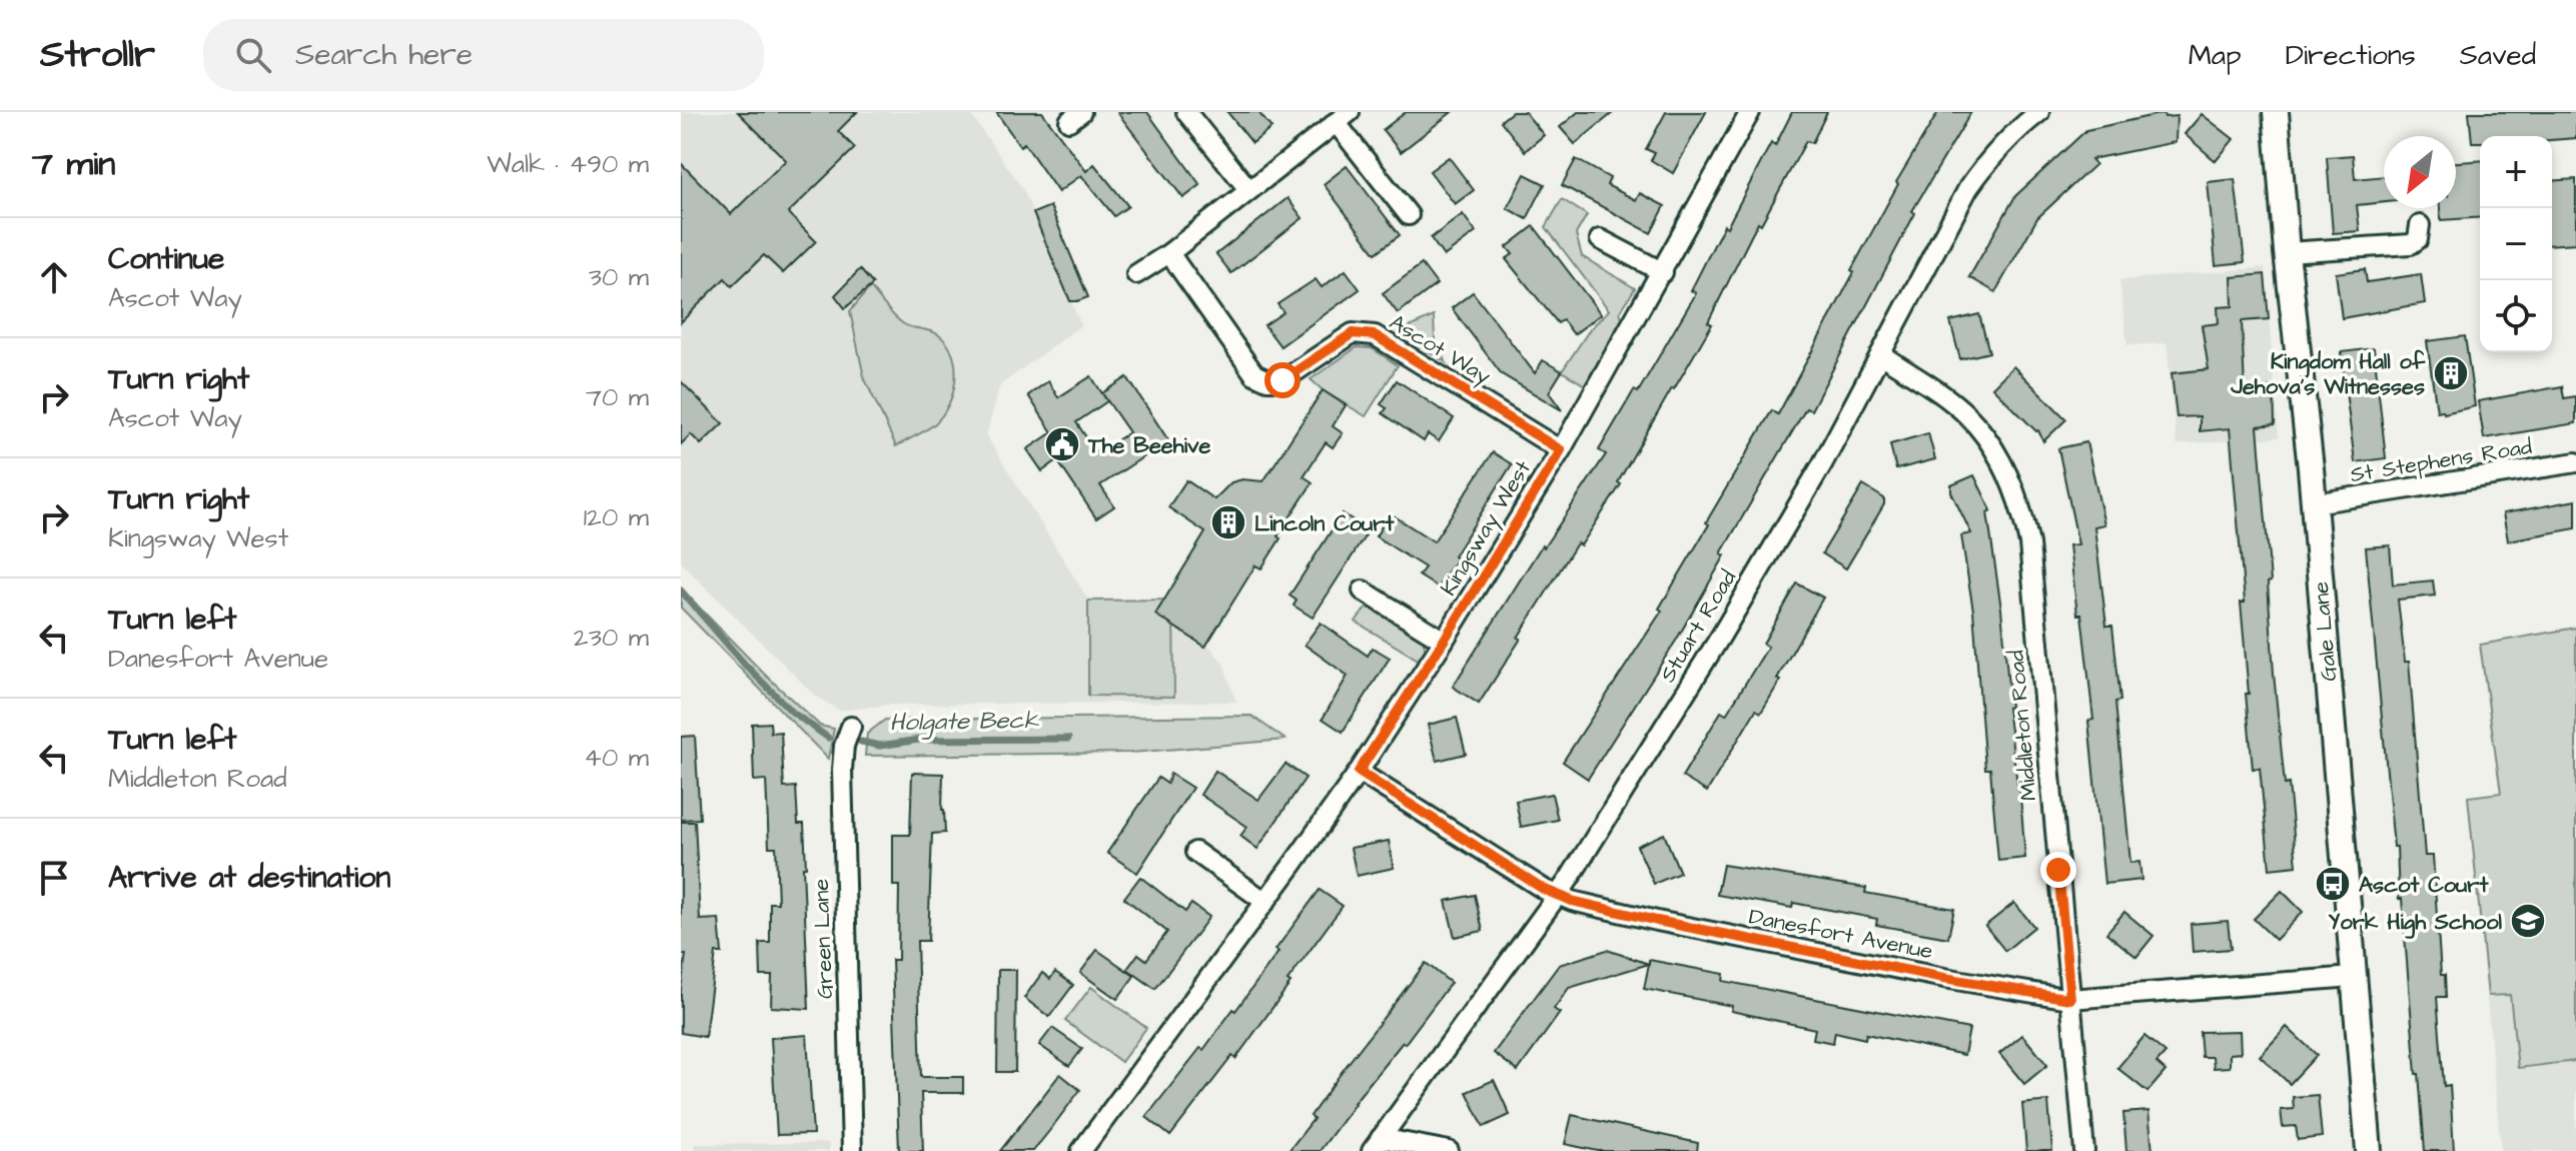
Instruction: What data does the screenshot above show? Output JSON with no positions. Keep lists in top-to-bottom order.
{
  "streets": {
    "street": [
      "Ascot Way",
      "St Stephens Road",
      "Kingsway West",
      "Stuart Road",
      "Gale Lane",
      "Middleton Road",
      "Danesfort Avenue",
      "Green Lane"
    ]
  },
  "crossings": [
    ["Ascot Way", "Kingsway West"],
    ["St Stephens Road", "Gale Lane"],
    ["Kingsway West", "Danesfort Avenue"],
    ["Stuart Road", "Middleton Road"],
    ["Stuart Road", "Danesfort Avenue"],
    ["Gale Lane", "Danesfort Avenue"],
    ["Middleton Road", "Danesfort Avenue"]
  ],
  "water": ["Holgate Beck"],
  "places": {
    "building": ["Kingdom Hall of Jehova's Witnesses", "Lincoln Court"],
    "public building": ["The Beehive"],
    "bus stop": ["Ascot Court"],
    "school or university": ["York High School"]
  },
  "north": "bottom left",
  "page": {
    "header": "Strollr",
    "search": "Search here",
    "nav": ["Map", "Directions", "Saved"],
    "heading": ["7 min", "Walk · 490 m"],
    "map_buttons": ["+", "−"],
    "list": [
      ["Continue", "Ascot Way", "30 m"],
      ["Turn right", "Ascot Way", "70 m"],
      ["Turn right", "Kingsway West", "120 m"],
      ["Turn left", "Danesfort Avenue", "230 m"],
      ["Turn left", "Middleton Road", "40 m"],
      "Arrive at destination"
    ]
  }
}
